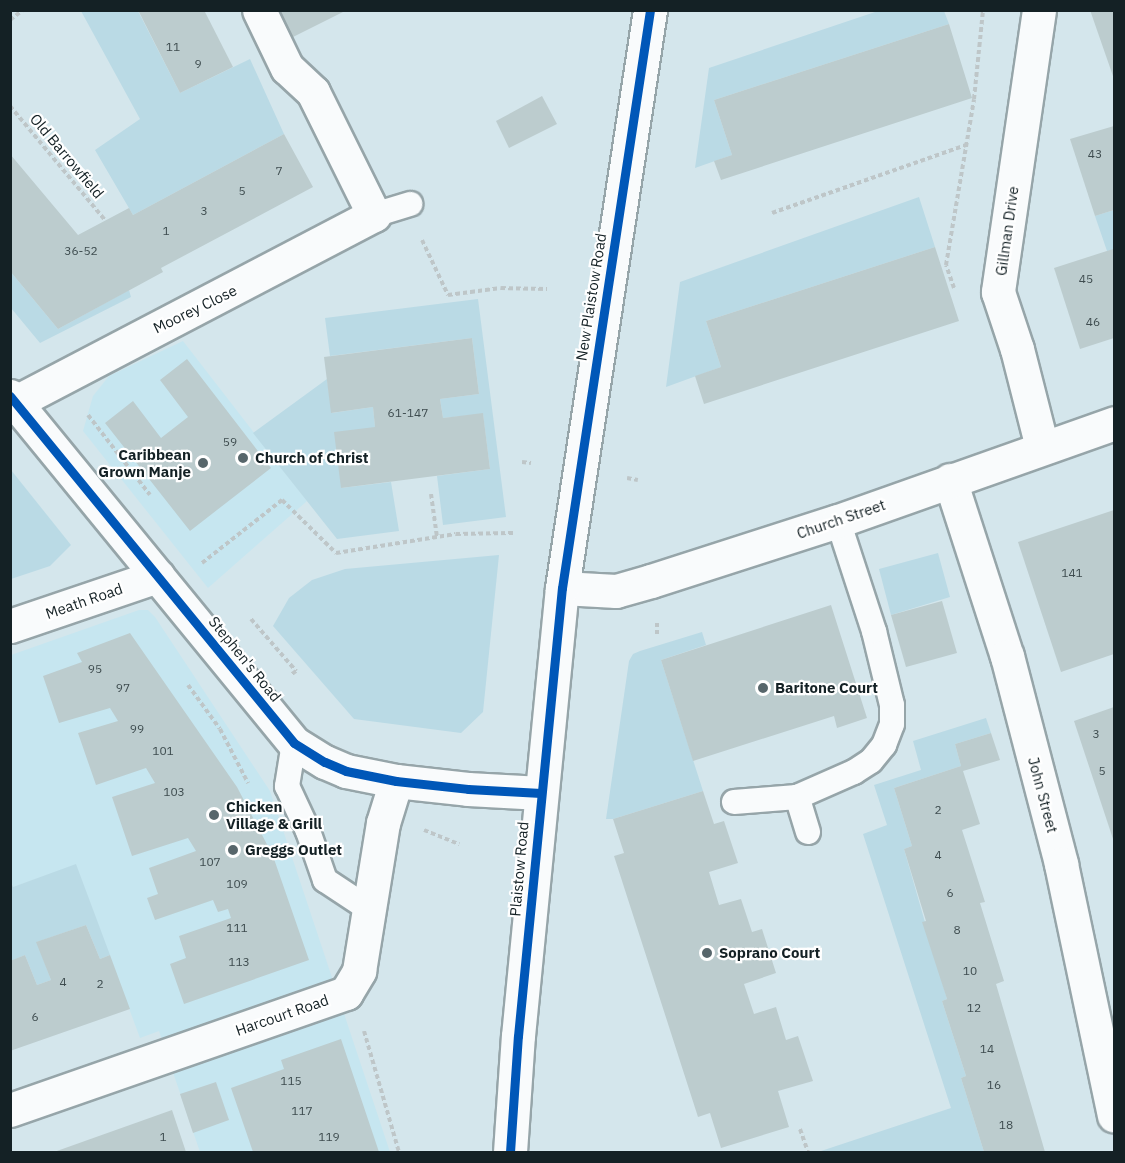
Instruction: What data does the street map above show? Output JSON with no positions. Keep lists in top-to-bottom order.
{
  "streets": {
    "street": [
      "Gillman Drive",
      "New Plaistow Road",
      "Moorey Close",
      "Church Street",
      "Meath Road",
      "Stephen's Road",
      "John Street",
      "Plaistow Road",
      "Harcourt Road"
    ],
    "path": ["Old Barrowfield"]
  },
  "crossings": [
    ["Gillman Drive", "Church Street"],
    ["New Plaistow Road", "Church Street"],
    ["New Plaistow Road", "Plaistow Road"],
    ["Moorey Close", "Stephen's Road"],
    ["Church Street", "John Street"],
    ["Church Street", "Plaistow Road"],
    ["Meath Road", "Stephen's Road"],
    ["Stephen's Road", "Plaistow Road"],
    ["Stephen's Road", "Harcourt Road"]
  ],
  "places": [
    "Church of Christ",
    "Caribbean Grown Manje",
    "Baritone Court",
    "Chicken Village & Grill",
    "Greggs Outlet",
    "Soprano Court"
  ],
  "house_numbers": [
    "11",
    "9",
    "43",
    "7",
    "5",
    "3",
    "1",
    "36-52",
    "45",
    "46",
    "61-147",
    "59",
    "141",
    "95",
    "97",
    "99",
    "3",
    "101",
    "5",
    "103",
    "2",
    "4",
    "107",
    "109",
    "6",
    "111",
    "8",
    "113",
    "10",
    "4",
    "2",
    "12",
    "6",
    "14",
    "115",
    "16",
    "117",
    "18",
    "1",
    "119"
  ]
}
